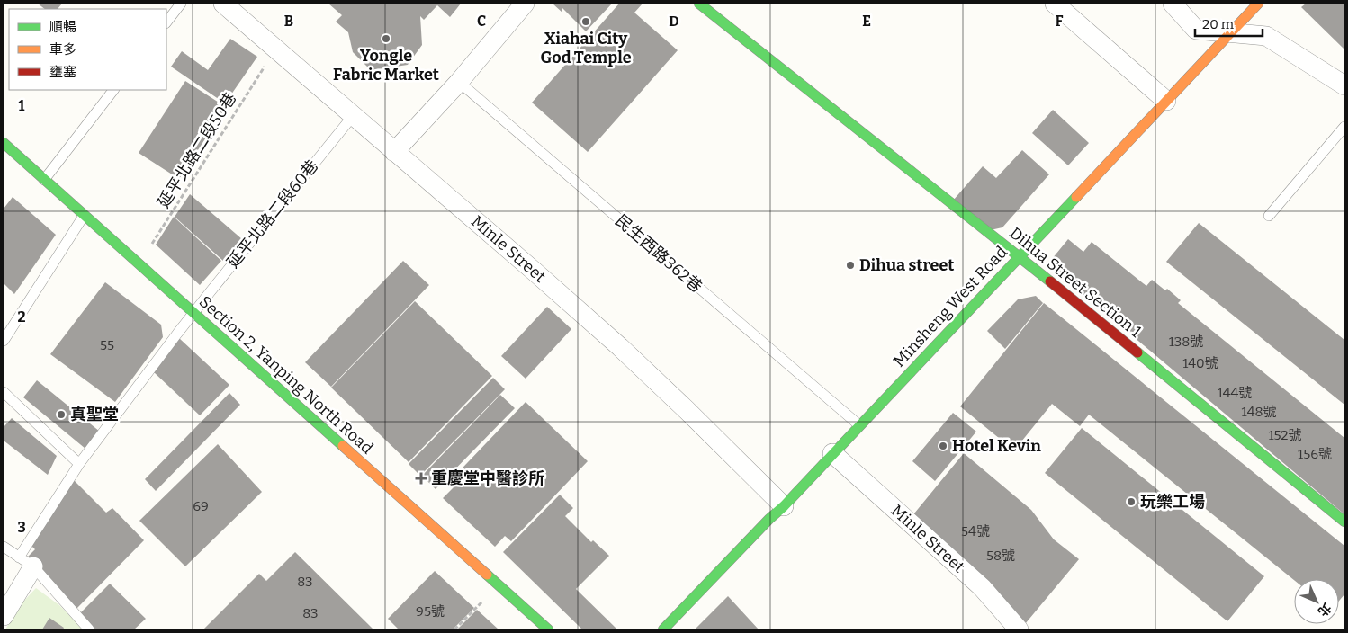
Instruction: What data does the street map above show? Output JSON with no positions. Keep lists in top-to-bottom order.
{
  "streets": {
    "street": [
      "Minle Street",
      "Dihua Street Section 1",
      "Minsheng West Road",
      "Section 2, Yanping North Road"
    ],
    "lane": ["延平北路二段60巷", "民生西路362巷"],
    "path": ["延平北路二段50巷"]
  },
  "crossings": [
    ["延平北路二段50巷", "Minle Street"],
    ["延平北路二段50巷", "Section 2, Yanping North Road"],
    ["延平北路二段60巷", "Minle Street"],
    ["延平北路二段60巷", "Section 2, Yanping North Road"],
    ["Minle Street", "Minsheng West Road"],
    ["民生西路362巷", "Minsheng West Road"],
    ["Dihua Street Section 1", "Minsheng West Road"]
  ],
  "places": {
    "other": [
      "Xiahai City God Temple",
      "Yongle Fabric Market",
      "Dihua street",
      "真聖堂",
      "Hotel Kevin",
      "玩樂工場"
    ],
    "health": ["重慶堂中醫診所"]
  },
  "house_numbers": [
    "138號",
    "55",
    "140號",
    "144號",
    "148號",
    "152號",
    "156號",
    "69",
    "54號",
    "58號",
    "83",
    "95號",
    "83"
  ],
  "legend": ["順暢", "車多", "壅塞"],
  "scale_bar": "20 m",
  "north": "bottom right",
  "grid": {
    "columns": [
      "B",
      "C",
      "D",
      "E",
      "F"
    ],
    "rows": ["1", "2", "3"]
  }
}
